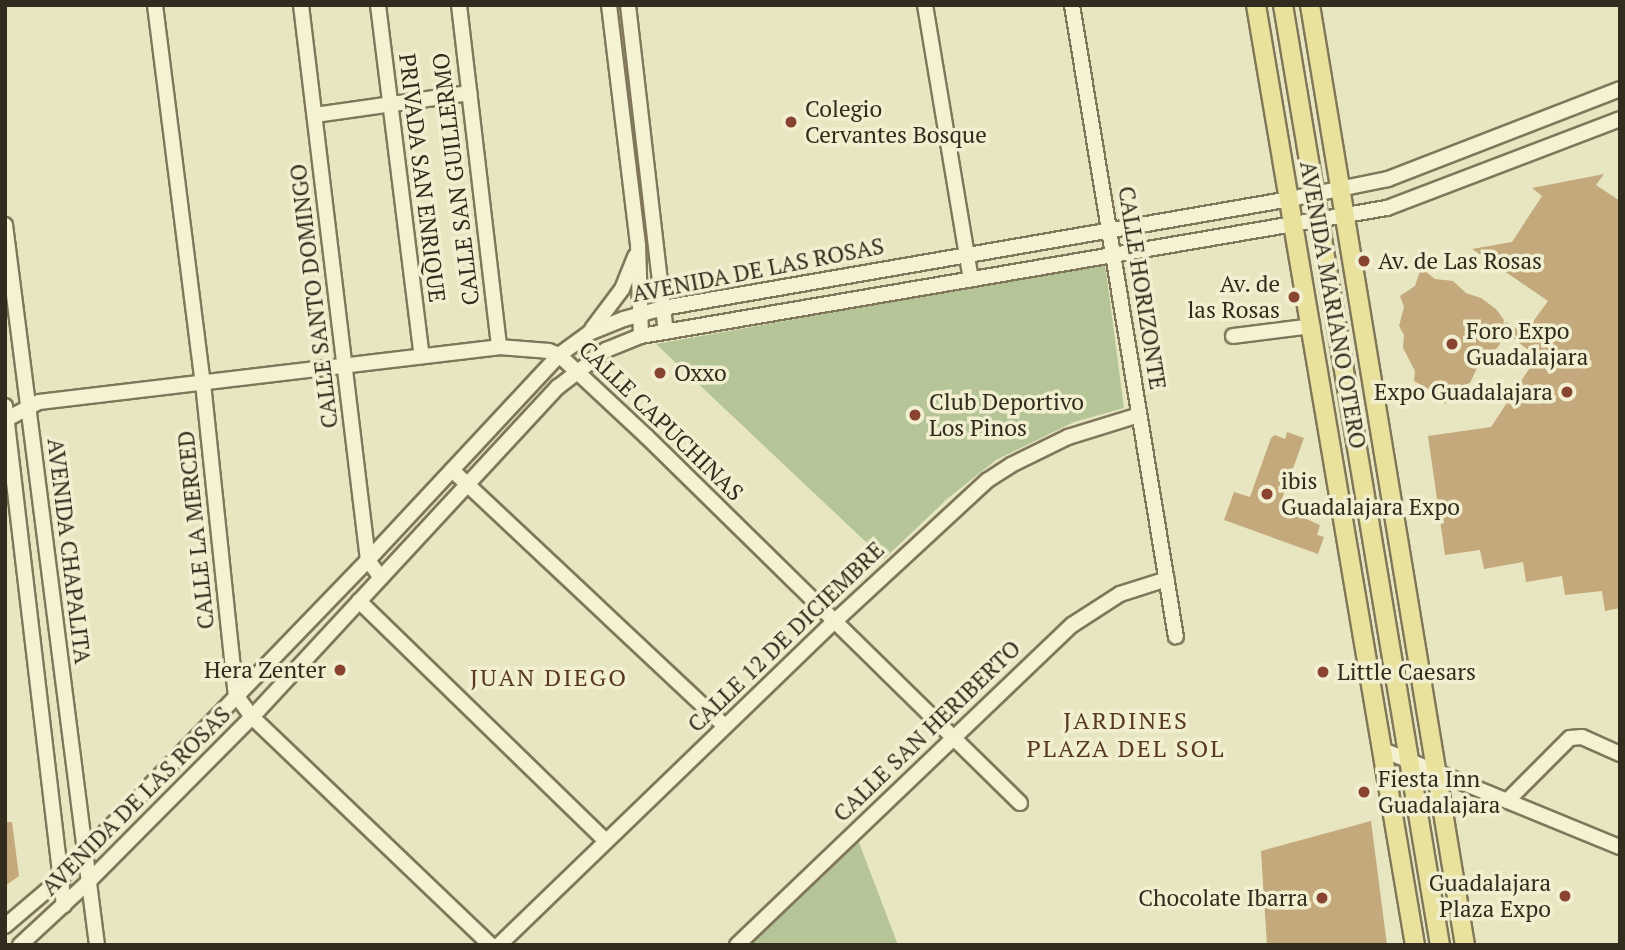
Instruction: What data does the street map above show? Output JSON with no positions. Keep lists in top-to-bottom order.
{
  "streets": {
    "main road": ["AVENIDA MARIANO OTERO"],
    "street": [
      "PRIVADA SAN ENRIQUE",
      "CALLE SAN GUILLERMO",
      "AVENIDA DE LAS ROSAS",
      "CALLE HORIZONTE",
      "CALLE SANTO DOMINGO",
      "CALLE CAPUCHINAS",
      "CALLE LA MERCED",
      "AVENIDA CHAPALITA",
      "CALLE 12 DE DICIEMBRE",
      "CALLE SAN HERIBERTO"
    ]
  },
  "crossings": [
    ["PRIVADA SAN ENRIQUE", "CALLE CAPUCHINAS"],
    ["CALLE SAN GUILLERMO", "CALLE CAPUCHINAS"],
    ["AVENIDA DE LAS ROSAS", "CALLE HORIZONTE"],
    ["AVENIDA DE LAS ROSAS", "CALLE SANTO DOMINGO"],
    ["AVENIDA DE LAS ROSAS", "AVENIDA MARIANO OTERO"],
    ["AVENIDA DE LAS ROSAS", "CALLE CAPUCHINAS"],
    ["AVENIDA DE LAS ROSAS", "CALLE LA MERCED"],
    ["AVENIDA DE LAS ROSAS", "AVENIDA CHAPALITA"],
    ["CALLE HORIZONTE", "CALLE 12 DE DICIEMBRE"],
    ["CALLE HORIZONTE", "CALLE SAN HERIBERTO"],
    ["CALLE SANTO DOMINGO", "CALLE CAPUCHINAS"],
    ["CALLE CAPUCHINAS", "CALLE LA MERCED"],
    ["CALLE CAPUCHINAS", "AVENIDA CHAPALITA"],
    ["CALLE CAPUCHINAS", "CALLE 12 DE DICIEMBRE"],
    ["CALLE CAPUCHINAS", "CALLE SAN HERIBERTO"]
  ],
  "districts": ["JUAN DIEGO", "JARDINES PLAZA DEL SOL"],
  "places": [
    "Colegio Cervantes Bosque",
    "Av. de Las Rosas",
    "Av. de las Rosas",
    "Foro Expo Guadalajara",
    "Oxxo",
    "Expo Guadalajara",
    "Club Deportivo Los Pinos",
    "ibis Guadalajara Expo",
    "Hera Zenter",
    "Little Caesars",
    "Fiesta Inn Guadalajara",
    "Guadalajara Plaza Expo",
    "Chocolate Ibarra"
  ]
}
